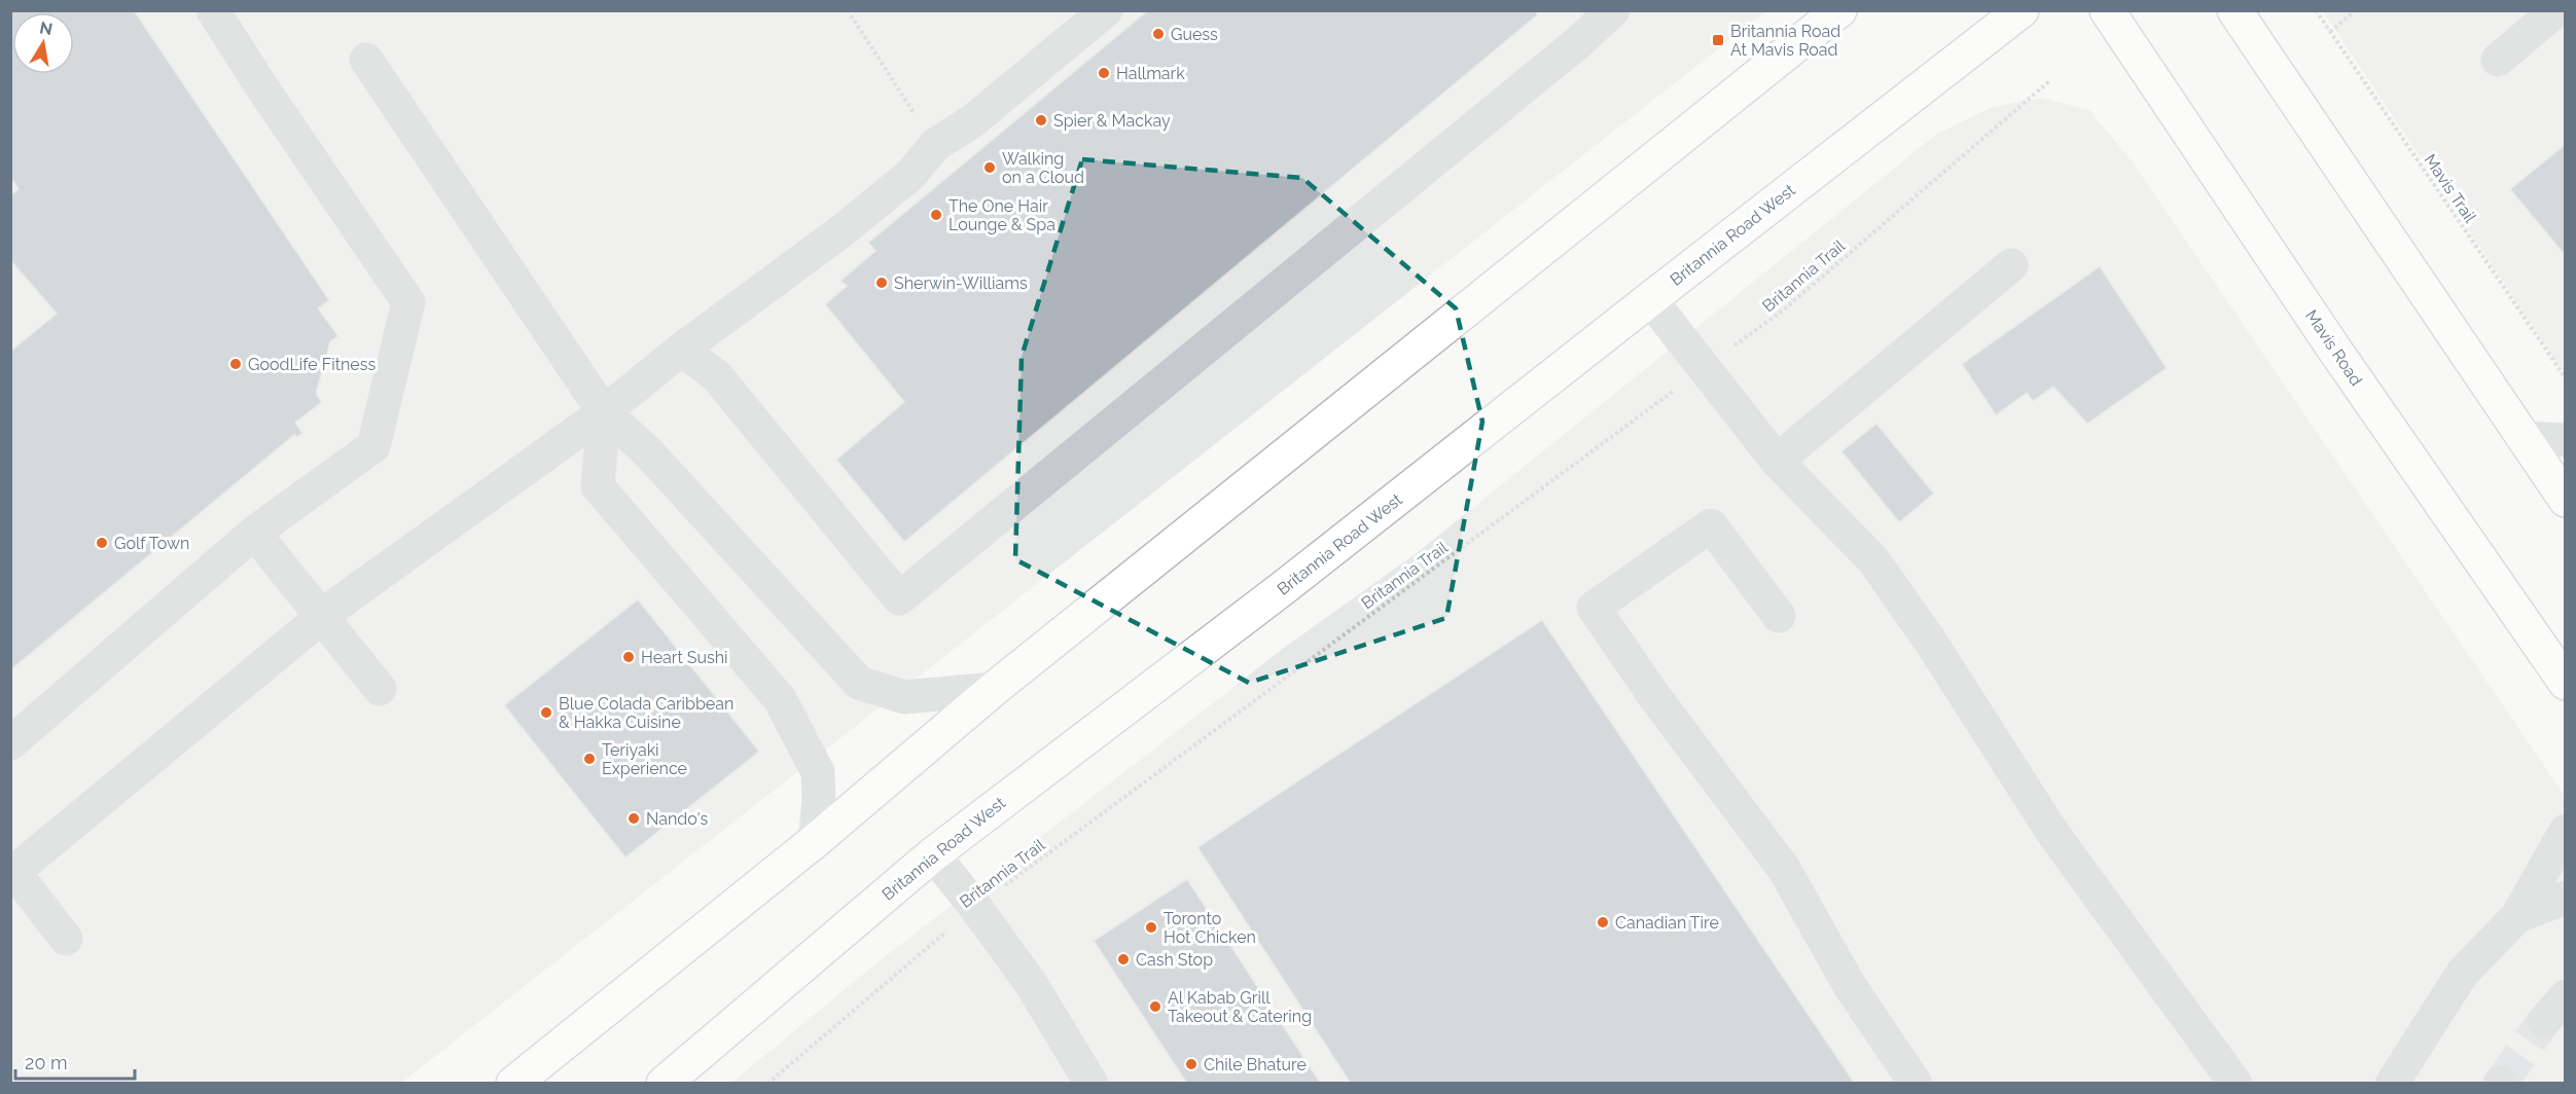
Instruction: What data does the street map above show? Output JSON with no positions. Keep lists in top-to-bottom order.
{
  "streets": {
    "main road": ["Britannia Road West", "Mavis Road"],
    "path": ["Mavis Trail", "Britannia Trail"]
  },
  "places": {
    "other": [
      "Guess",
      "Hallmark",
      "Spier & Mackay",
      "Walking on a Cloud",
      "The One Hair Lounge & Spa",
      "Sherwin-Williams",
      "GoodLife Fitness",
      "Golf Town",
      "Heart Sushi",
      "Blue Colada Caribbean & Hakka Cuisine",
      "Teriyaki Experience",
      "Nando's",
      "Canadian Tire",
      "Toronto Hot Chicken",
      "Cash Stop",
      "Al Kabab Grill Takeout & Catering",
      "Chile Bhature"
    ],
    "transit": ["Britannia Road At Mavis Road"]
  },
  "scale_bar": "20 m",
  "north": "top"
}
